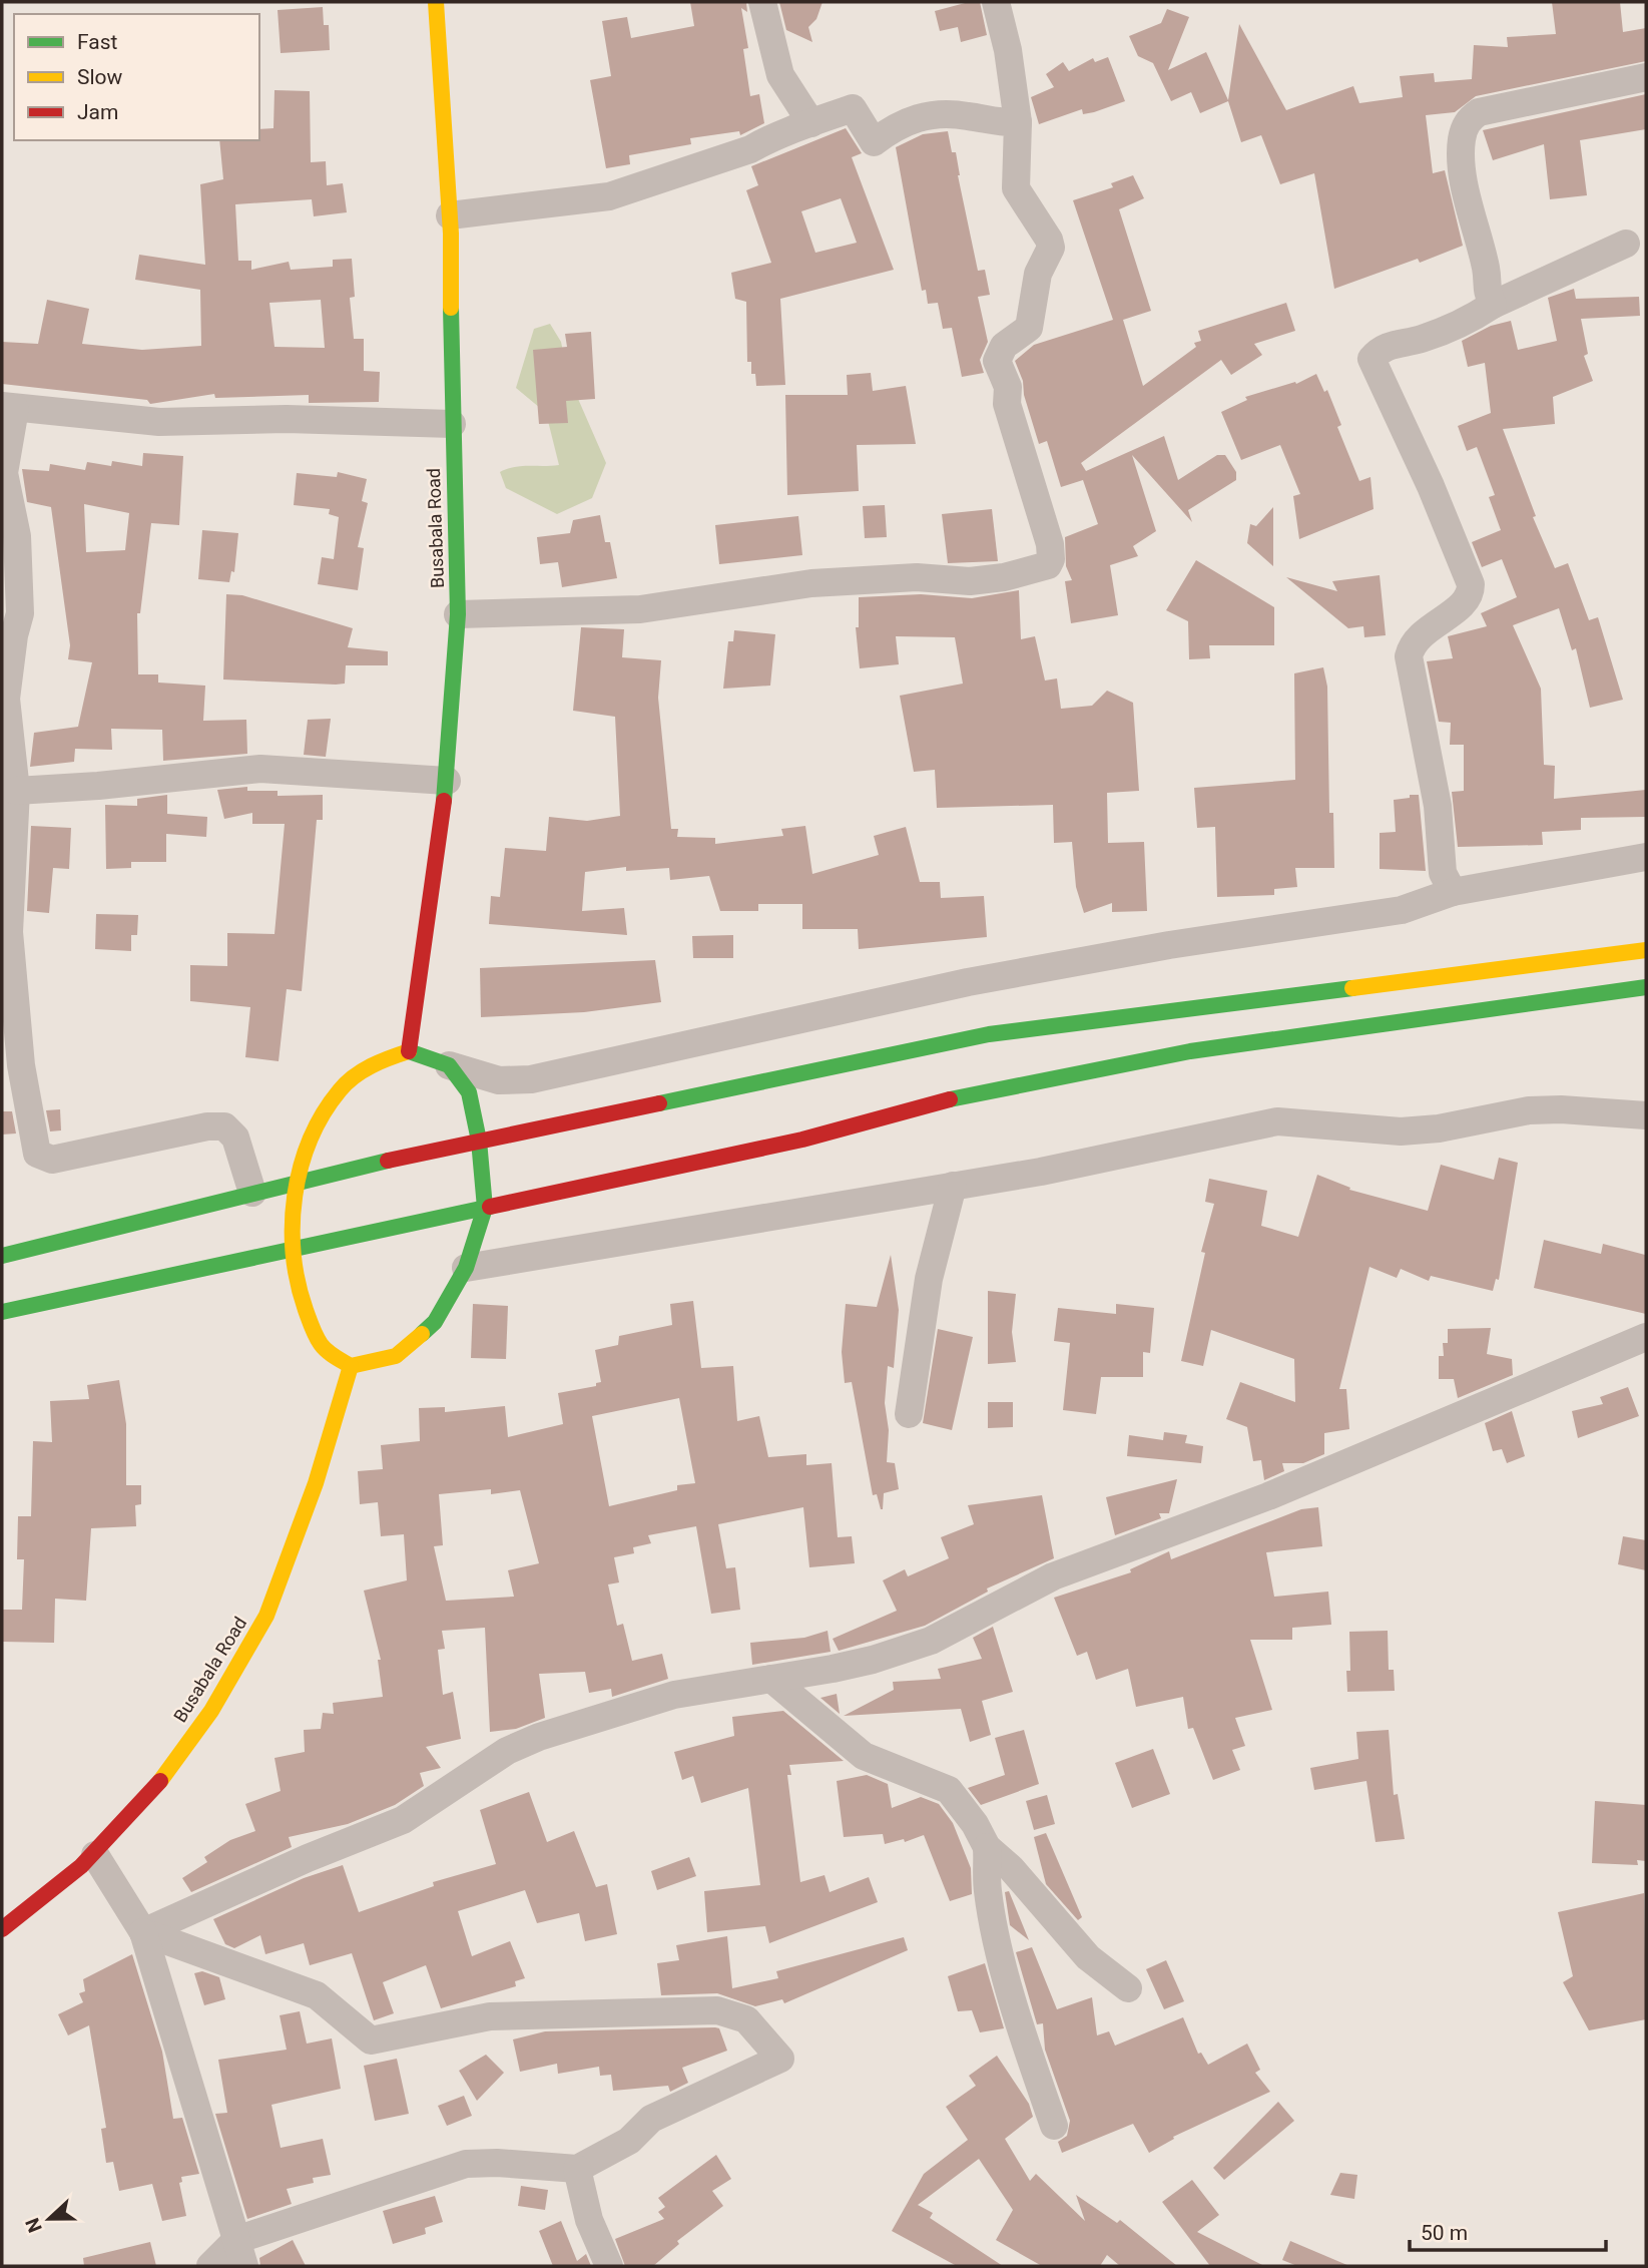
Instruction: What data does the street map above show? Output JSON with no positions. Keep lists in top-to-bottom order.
{
  "streets": {
    "main road": ["Busabala Road"]
  },
  "legend": ["Fast", "Slow", "Jam"],
  "scale_bar": "50 m",
  "north": "left"
}
